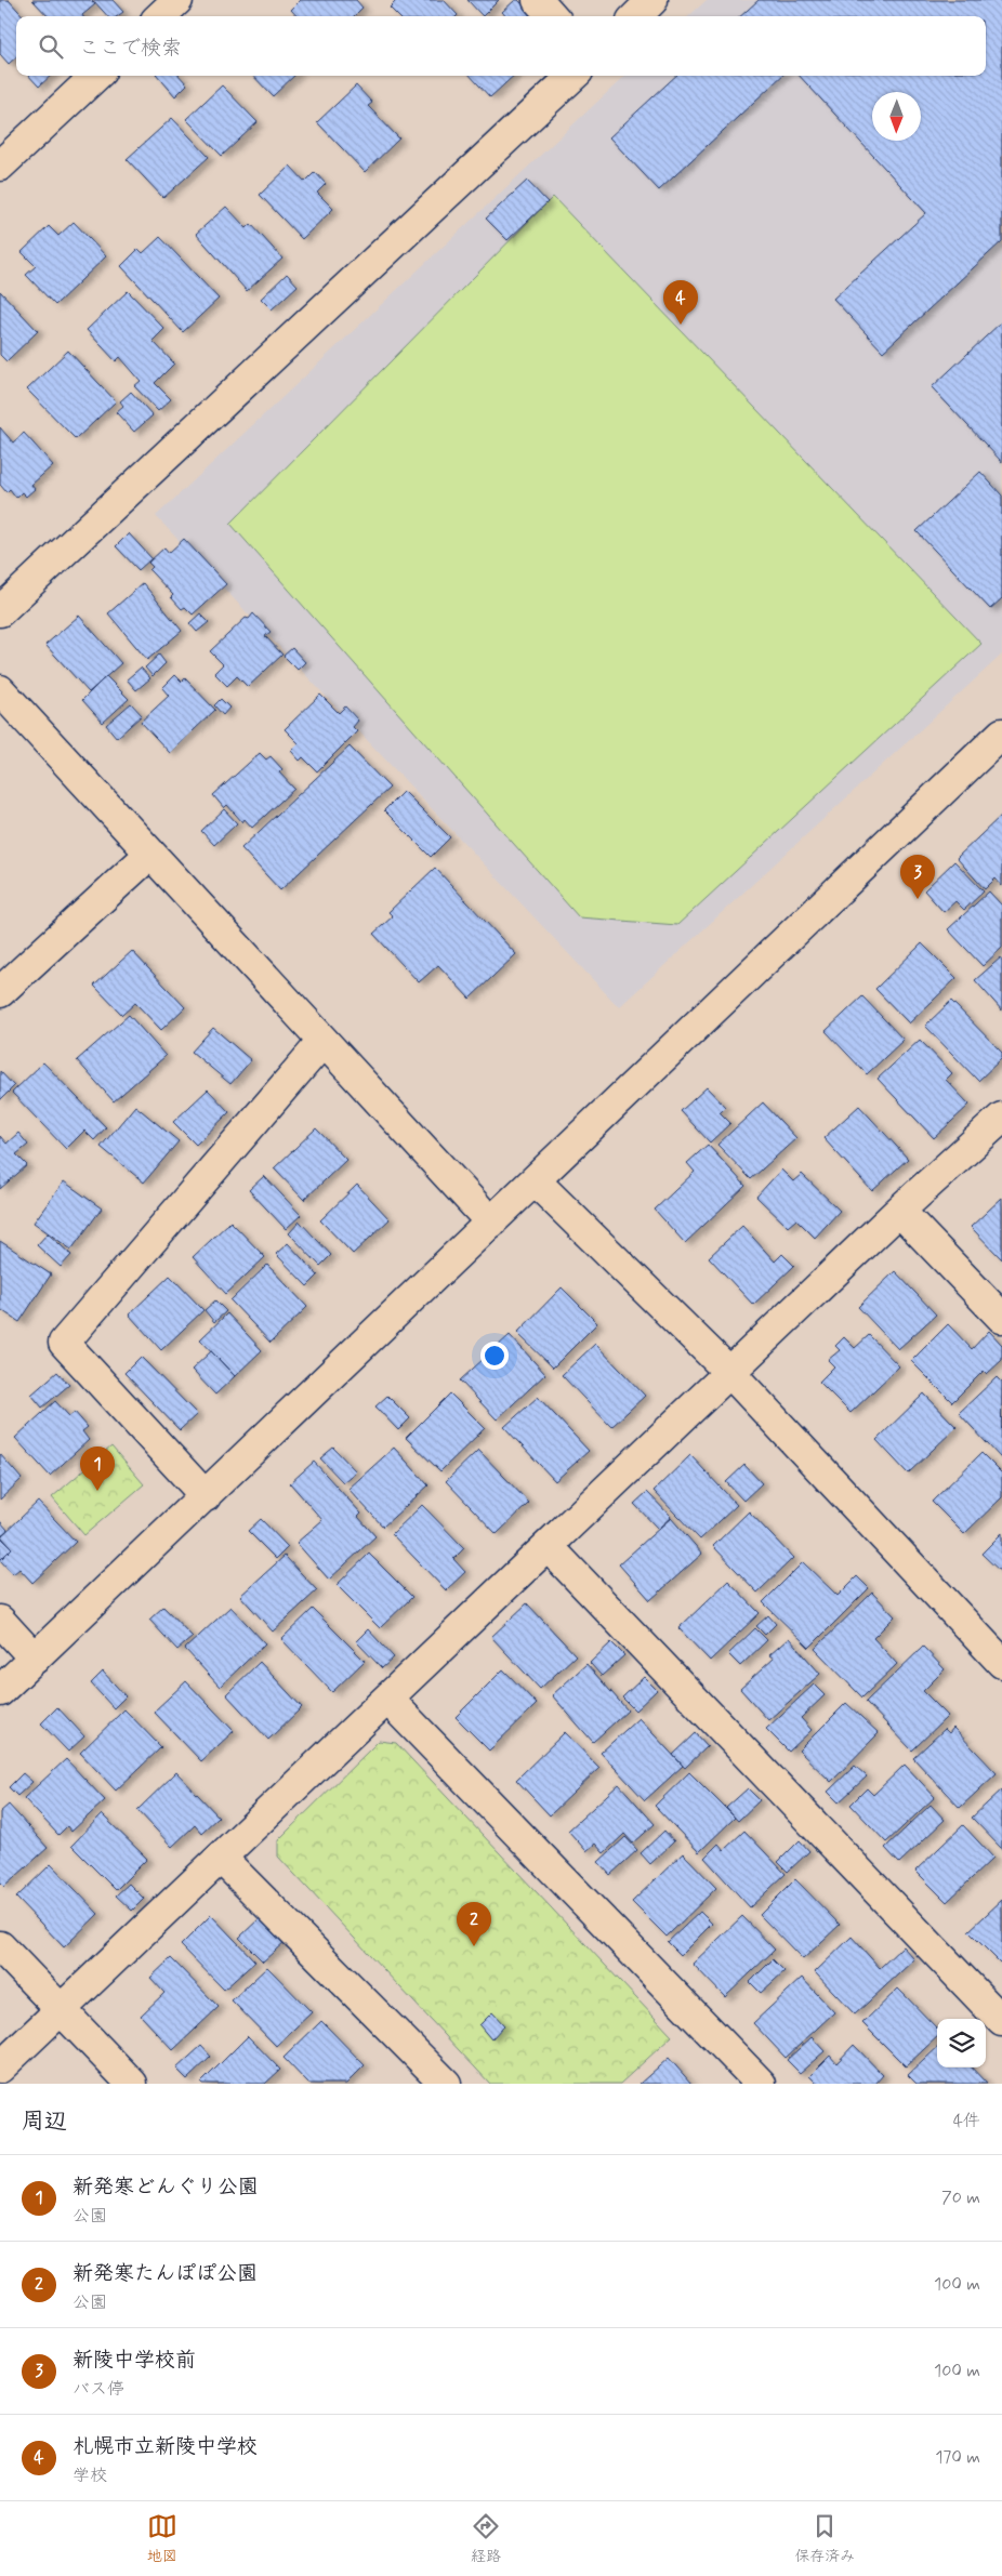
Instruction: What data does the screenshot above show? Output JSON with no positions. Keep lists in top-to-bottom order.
{
  "north": "bottom",
  "page": {
    "search": "ここで検索",
    "pins": [
      "4",
      "3",
      "1",
      "2"
    ],
    "heading": ["周辺", "4件"],
    "list": [
      {
        "mark": "1",
        "name": "新発寒どんぐり公園",
        "note": "公園",
        "value": "70 m"
      },
      {
        "mark": "2",
        "name": "新発寒たんぽぽ公園",
        "note": "公園",
        "value": "100 m"
      },
      {
        "mark": "3",
        "name": "新陵中学校前",
        "note": "バス停",
        "value": "100 m"
      },
      {
        "mark": "4",
        "name": "札幌市立新陵中学校",
        "note": "学校",
        "value": "170 m"
      }
    ],
    "nav": ["地図", "経路", "保存済み"]
  }
}
